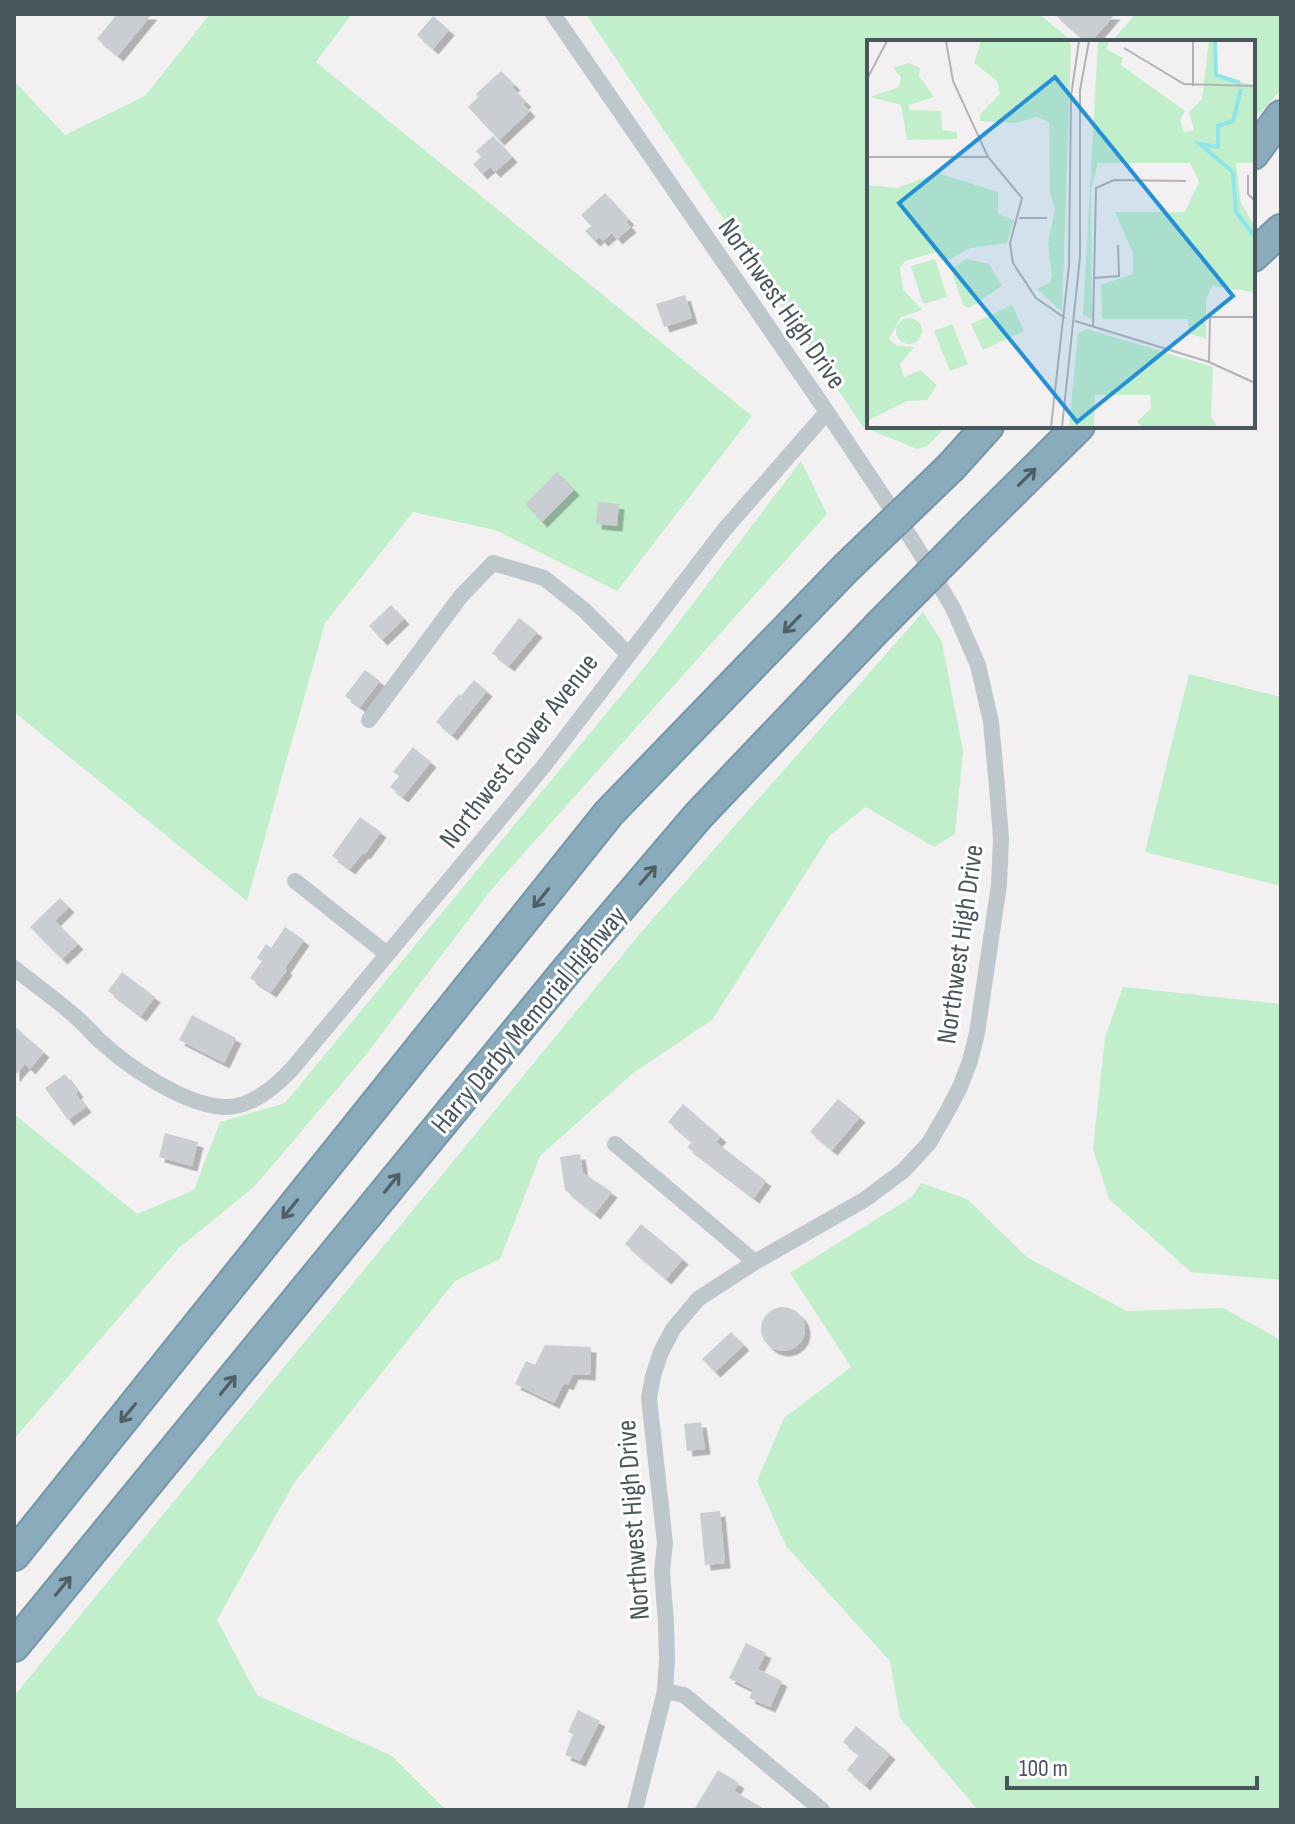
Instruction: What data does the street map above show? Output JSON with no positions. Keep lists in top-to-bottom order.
{
  "streets": {
    "highway": ["Harry Darby Memorial Highway"],
    "street": ["Northwest High Drive", "Northwest Gower Avenue"]
  },
  "crossings": [
    ["Northwest High Drive", "Northwest Gower Avenue"]
  ],
  "scale_bar": "100 m"
}
